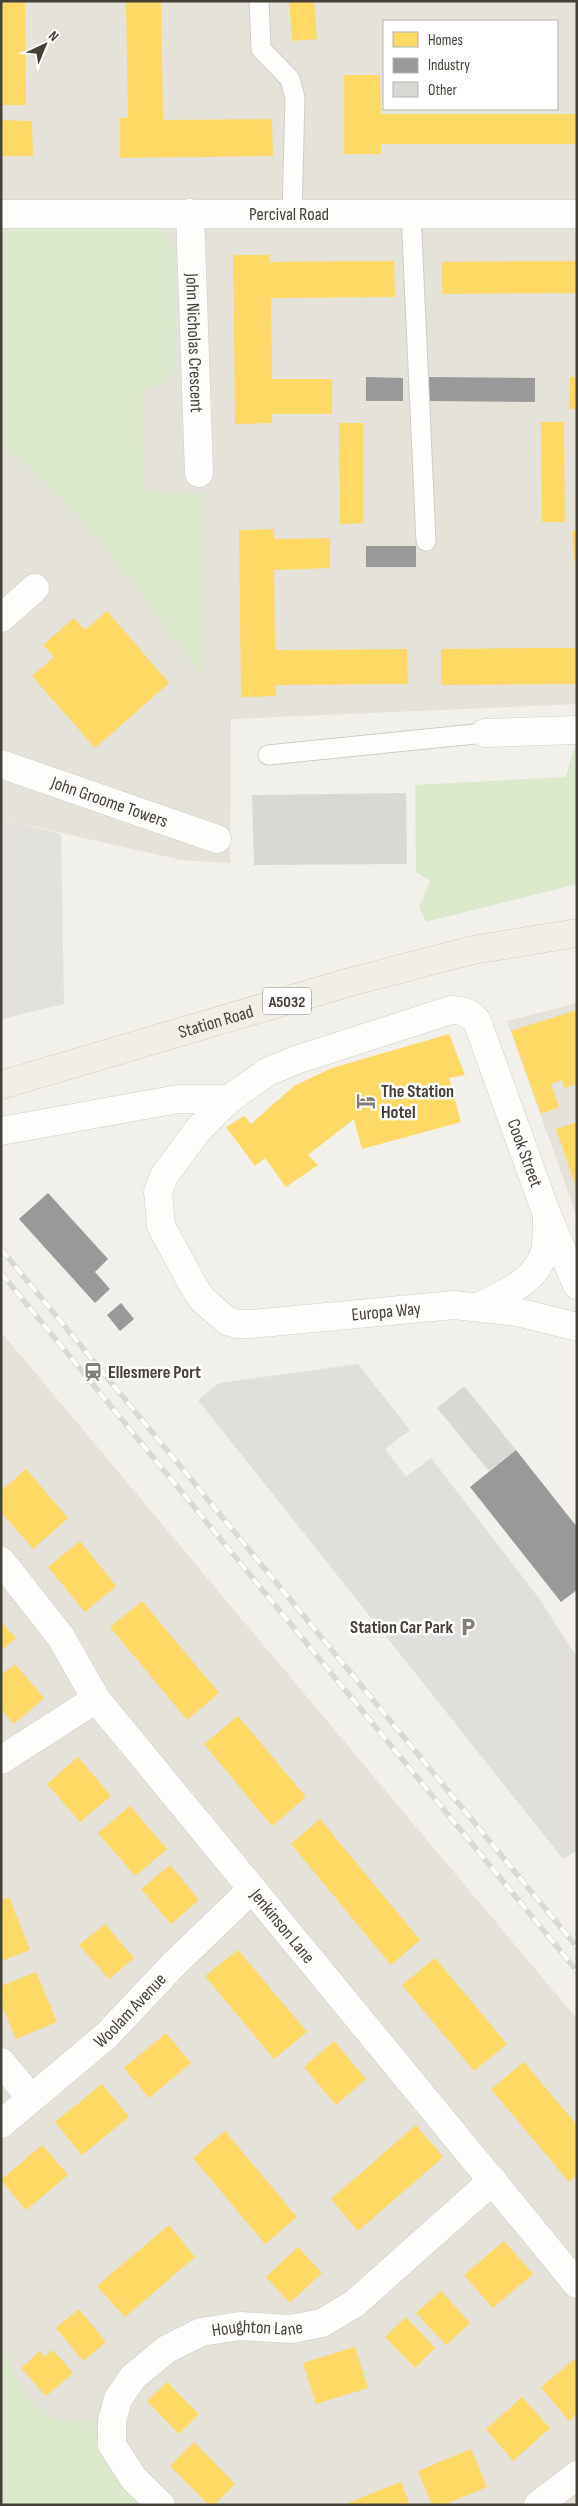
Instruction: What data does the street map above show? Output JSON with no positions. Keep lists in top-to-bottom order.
{
  "streets": {
    "main road": ["A5032", "Station Road"],
    "street": [
      "Percival Road",
      "John Nicholas Crescent",
      "John Groome Towers",
      "Cook Street",
      "Europa Way",
      "Jenkinson Lane",
      "Woolam Avenue",
      "Houghton Lane"
    ]
  },
  "crossings": [
    ["Percival Road", "John Nicholas Crescent"],
    ["Cook Street", "Europa Way"],
    ["Jenkinson Lane", "Woolam Avenue"],
    ["Jenkinson Lane", "Houghton Lane"]
  ],
  "places": {
    "hotel": ["The Station Hotel"],
    "station": ["Ellesmere Port"],
    "parking": ["Station Car Park"]
  },
  "legend": ["Homes", "Industry", "Other"],
  "north": "top right"
}
